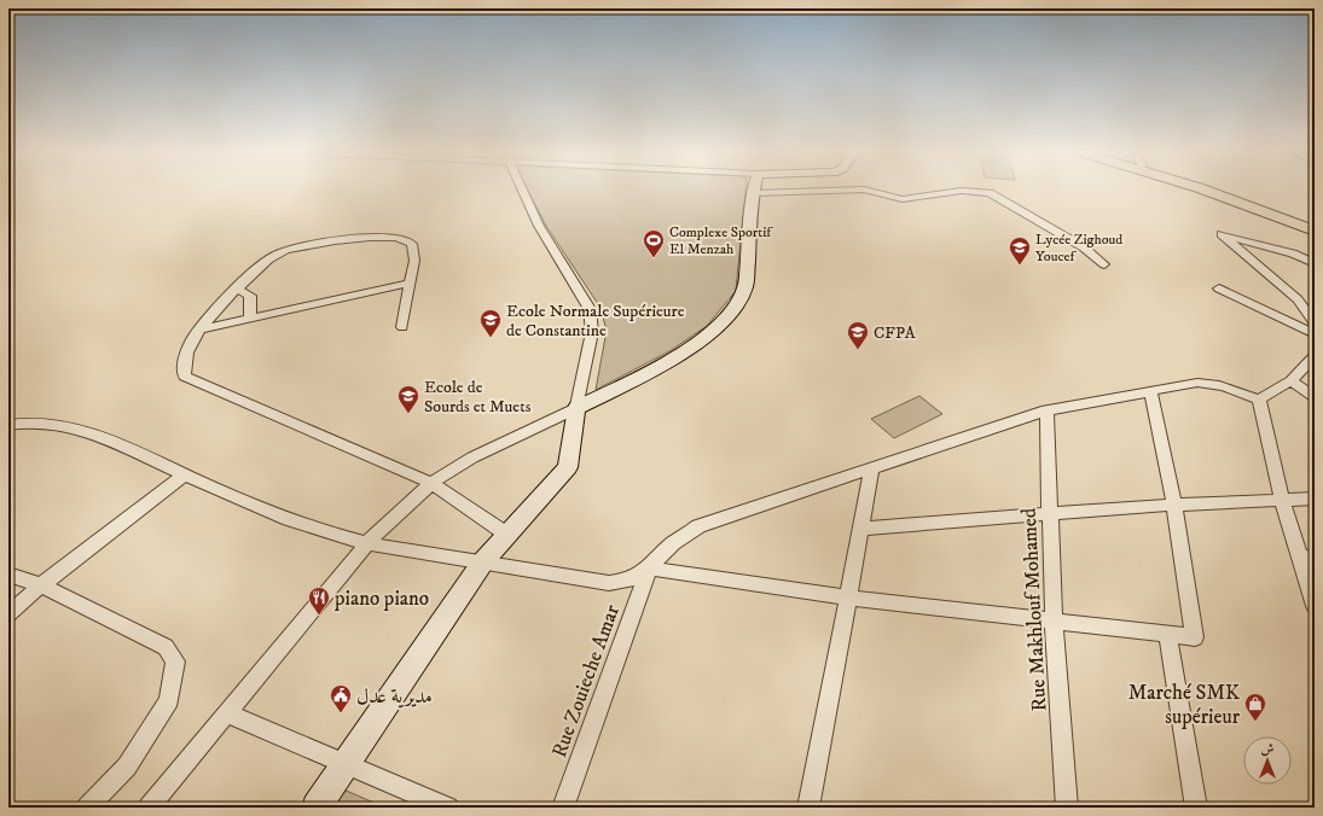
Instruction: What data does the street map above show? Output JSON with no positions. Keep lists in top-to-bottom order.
{
  "streets": {
    "street": ["Rue Makhlouf Mohamed", "Rue Zouieche Amar"]
  },
  "places": {
    "sports": ["Complexe Sportif El Menzah"],
    "school or university": [
      "Lycée Zighoud Youcef",
      "Ecole Normale Supérieure de Constantine",
      "CFPA",
      "Ecole de Sourds et Muets"
    ],
    "restaurant": ["piano piano"],
    "public building": ["مديرية عدل"],
    "shop": ["Marché SMK supérieur"]
  },
  "north": "top"
}
